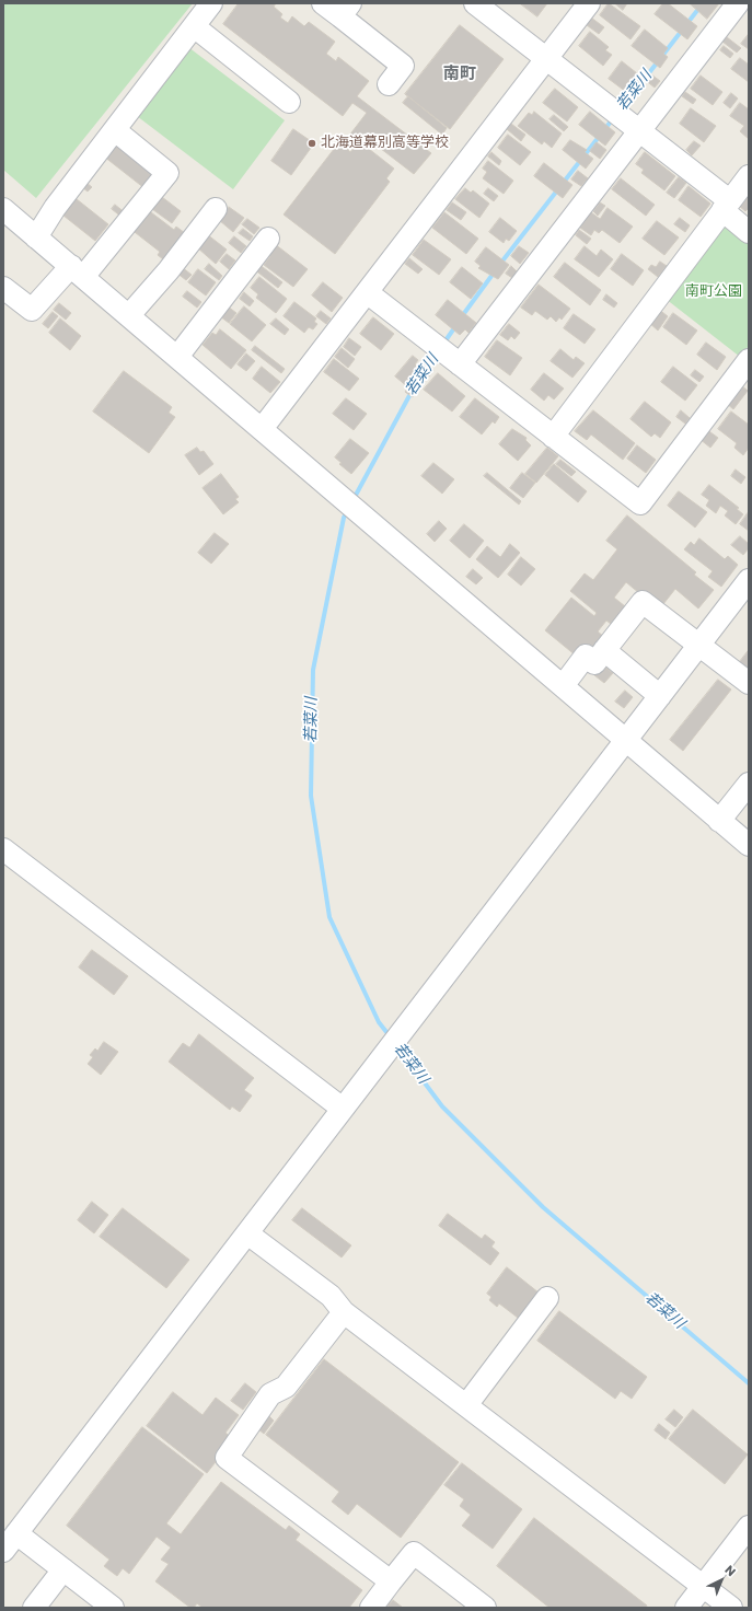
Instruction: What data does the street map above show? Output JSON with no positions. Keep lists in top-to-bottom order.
{
  "districts": ["南町"],
  "water": ["若菜川"],
  "parks": ["南町公園"],
  "places": ["北海道幕別高等学校"],
  "north": "top right"
}
